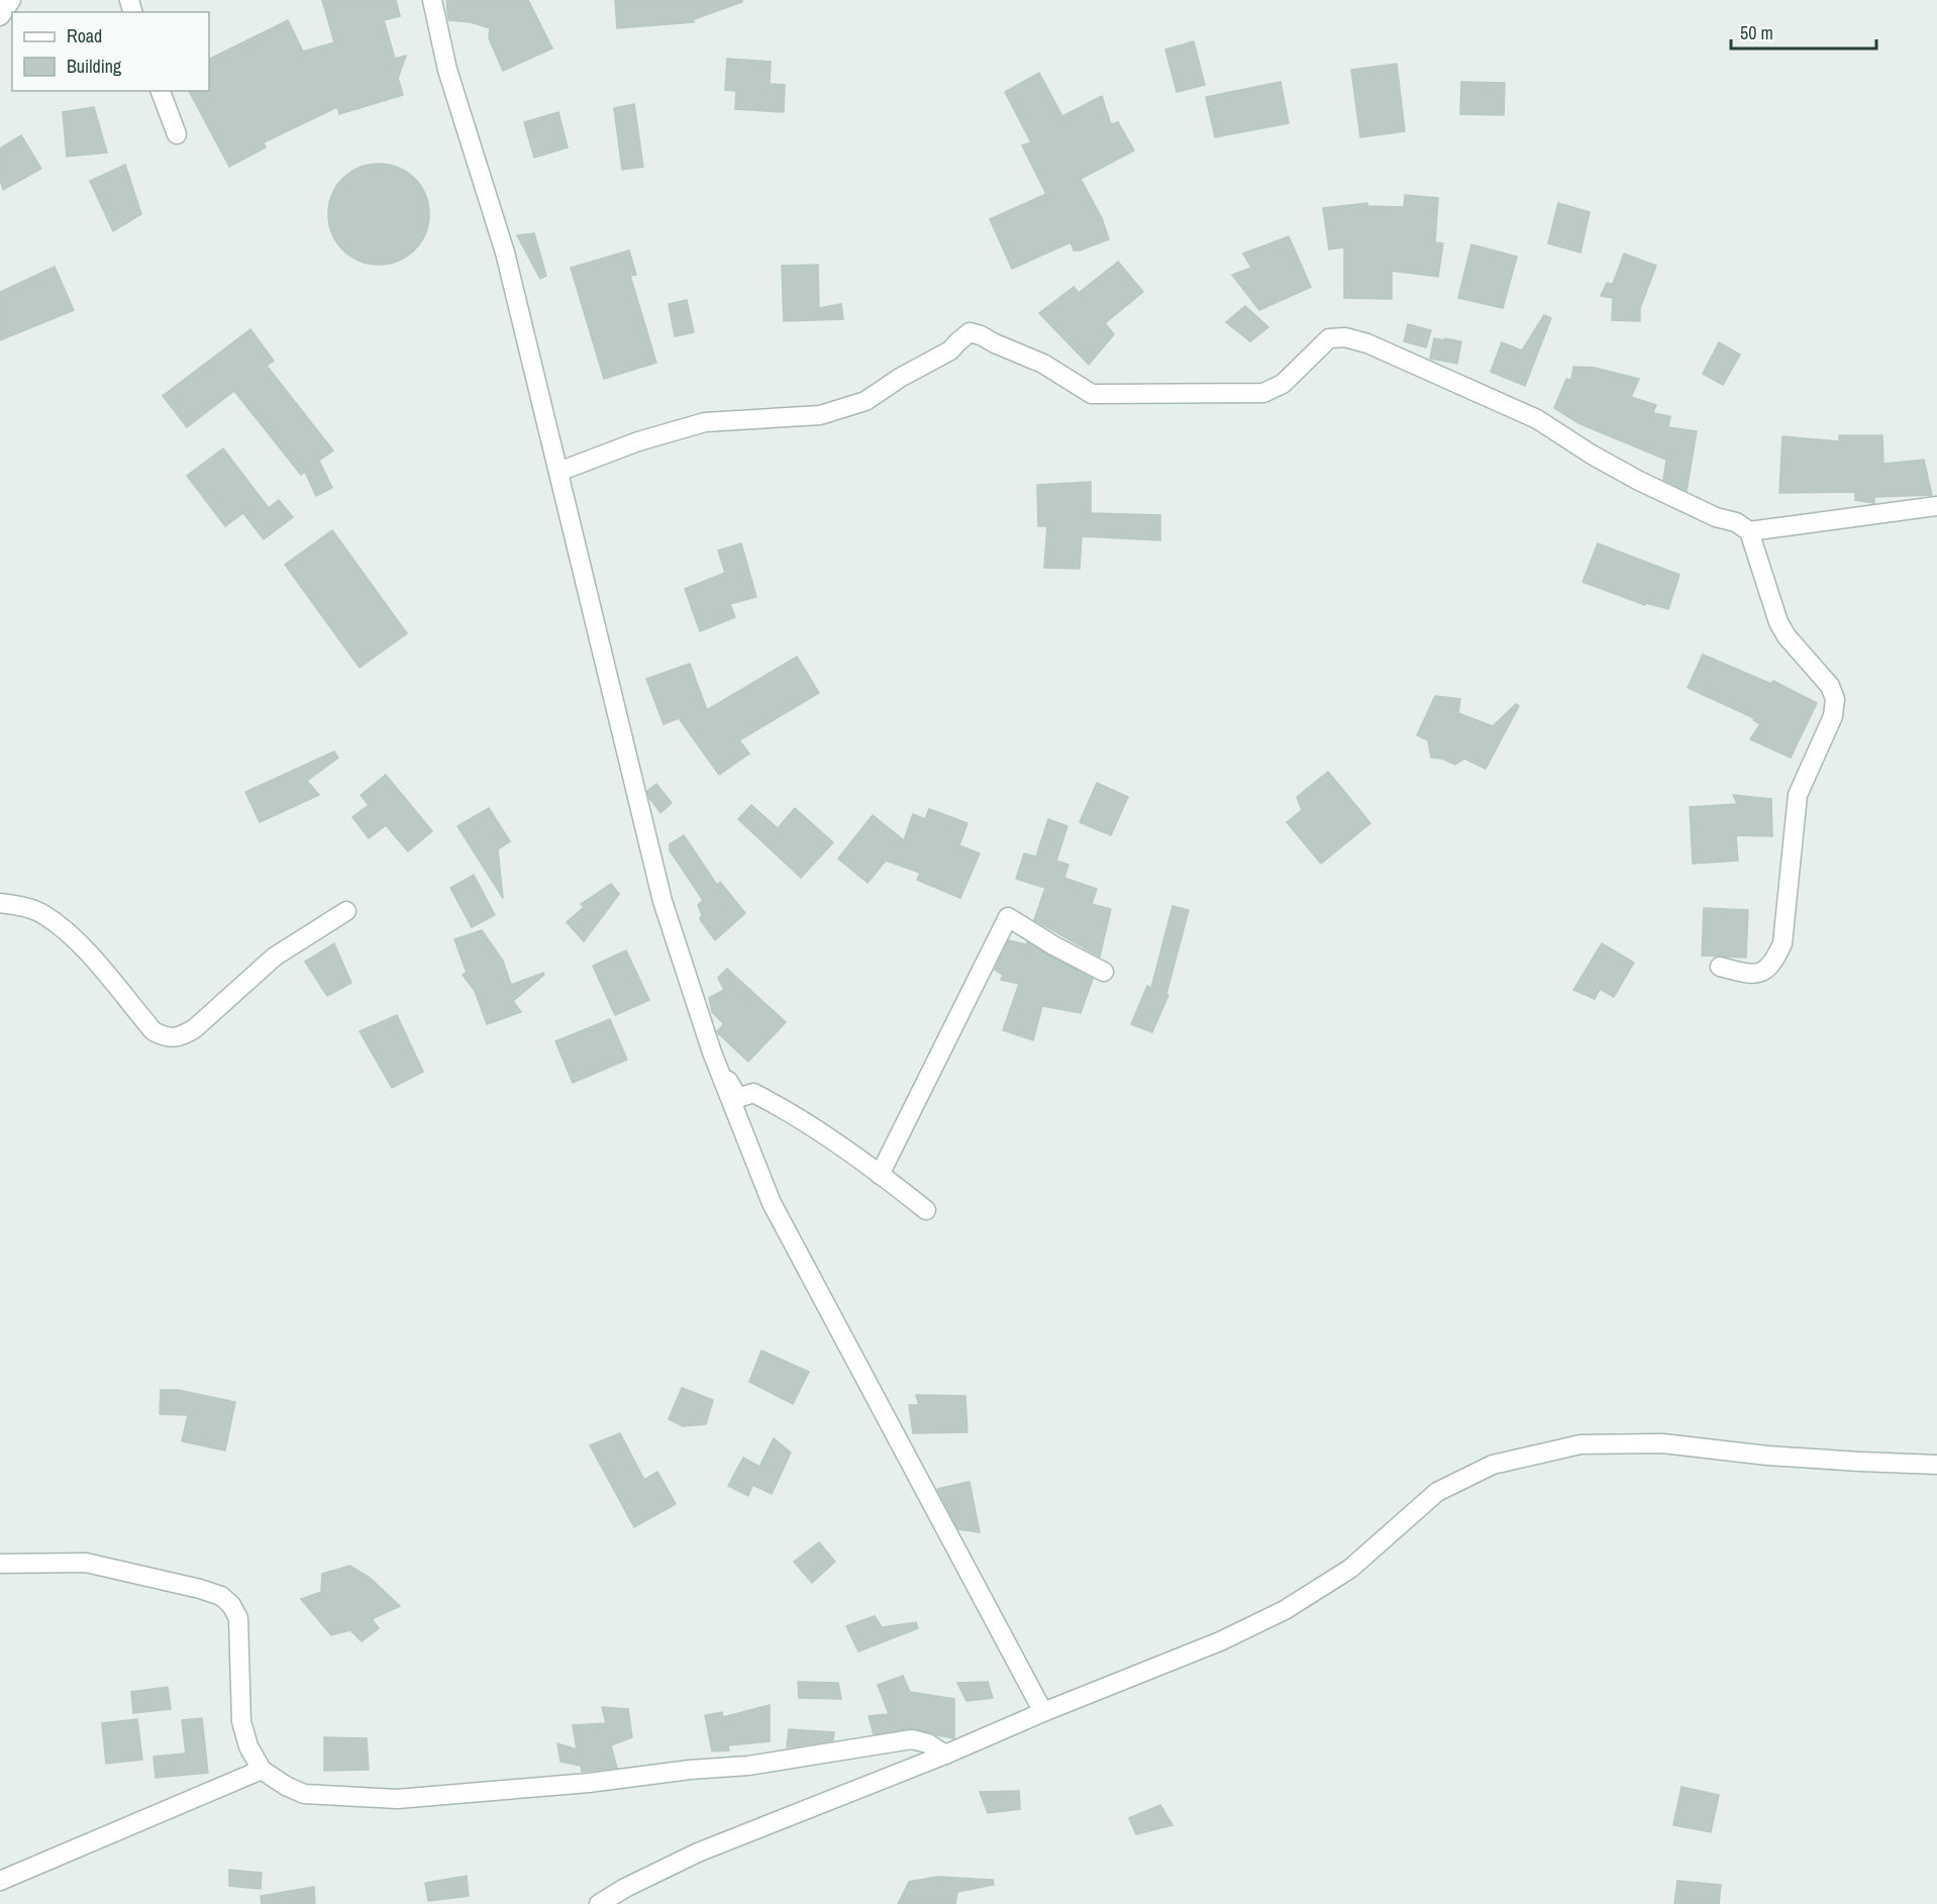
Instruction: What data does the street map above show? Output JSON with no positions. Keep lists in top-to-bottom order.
{
  "legend": ["Road", "Building"],
  "scale_bar": "50 m"
}
